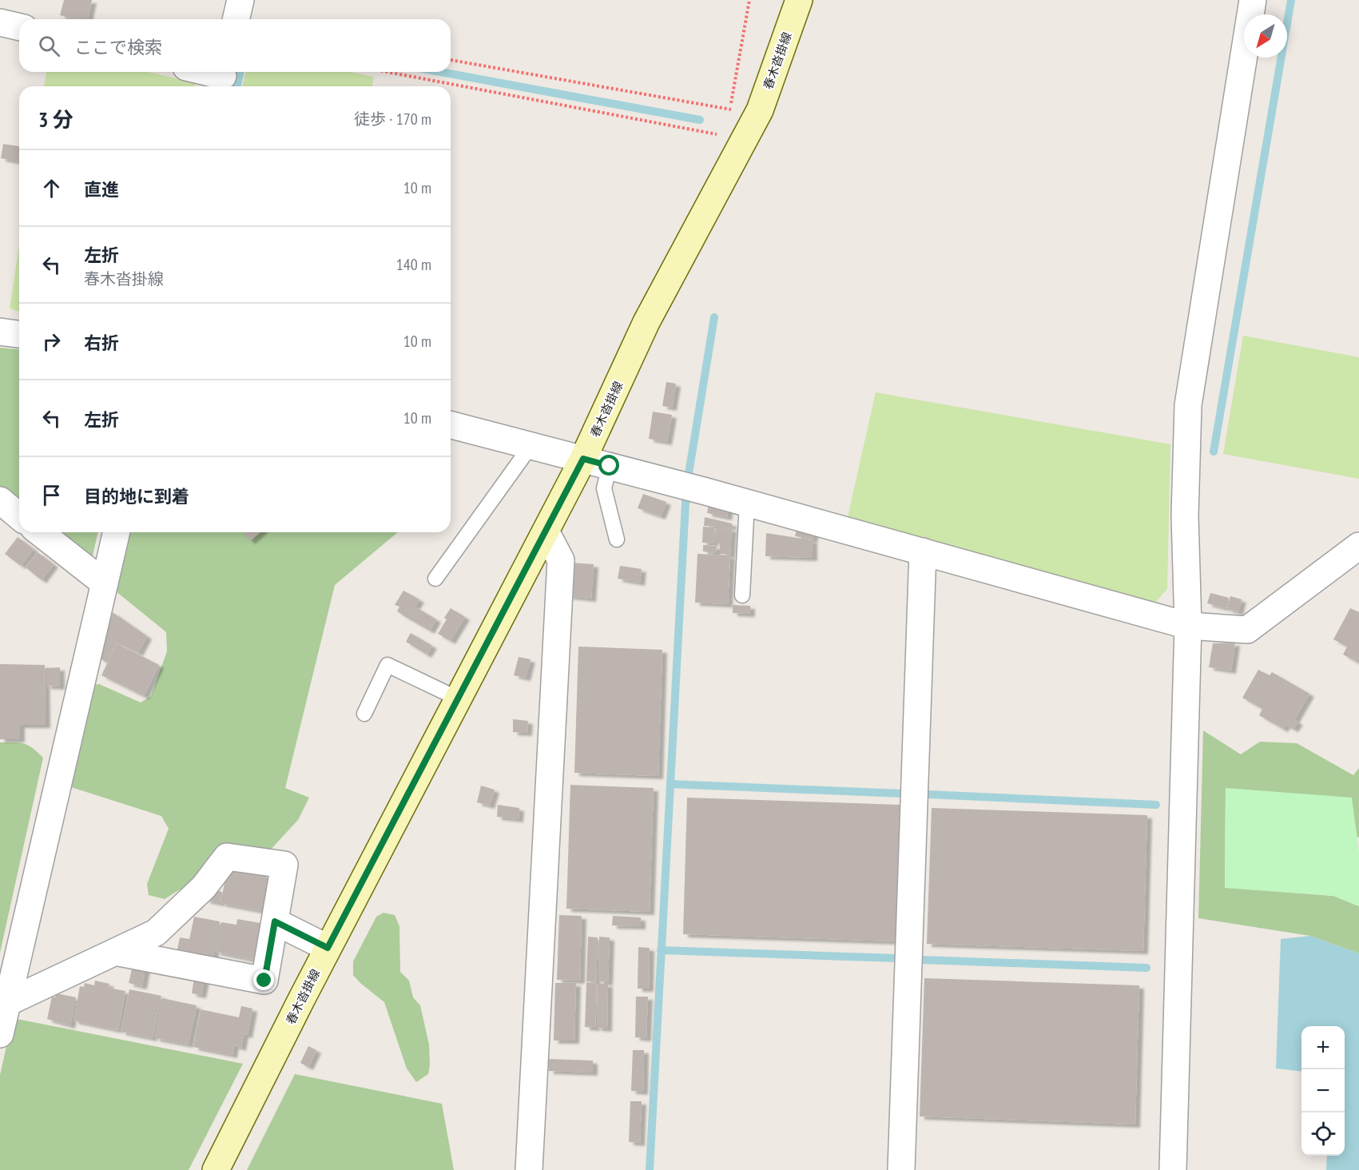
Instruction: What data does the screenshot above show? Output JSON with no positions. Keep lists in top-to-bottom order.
{
  "streets": {
    "main road": ["春木沓掛線"]
  },
  "north": "bottom left",
  "page": {
    "search": "ここで検索",
    "heading": ["3 分", "徒歩 · 170 m"],
    "list": [
      ["直進", "10 m"],
      ["左折", "春木沓掛線", "140 m"],
      ["右折", "10 m"],
      ["左折", "10 m"],
      "目的地に到着"
    ],
    "map_buttons": ["+", "−"]
  }
}
